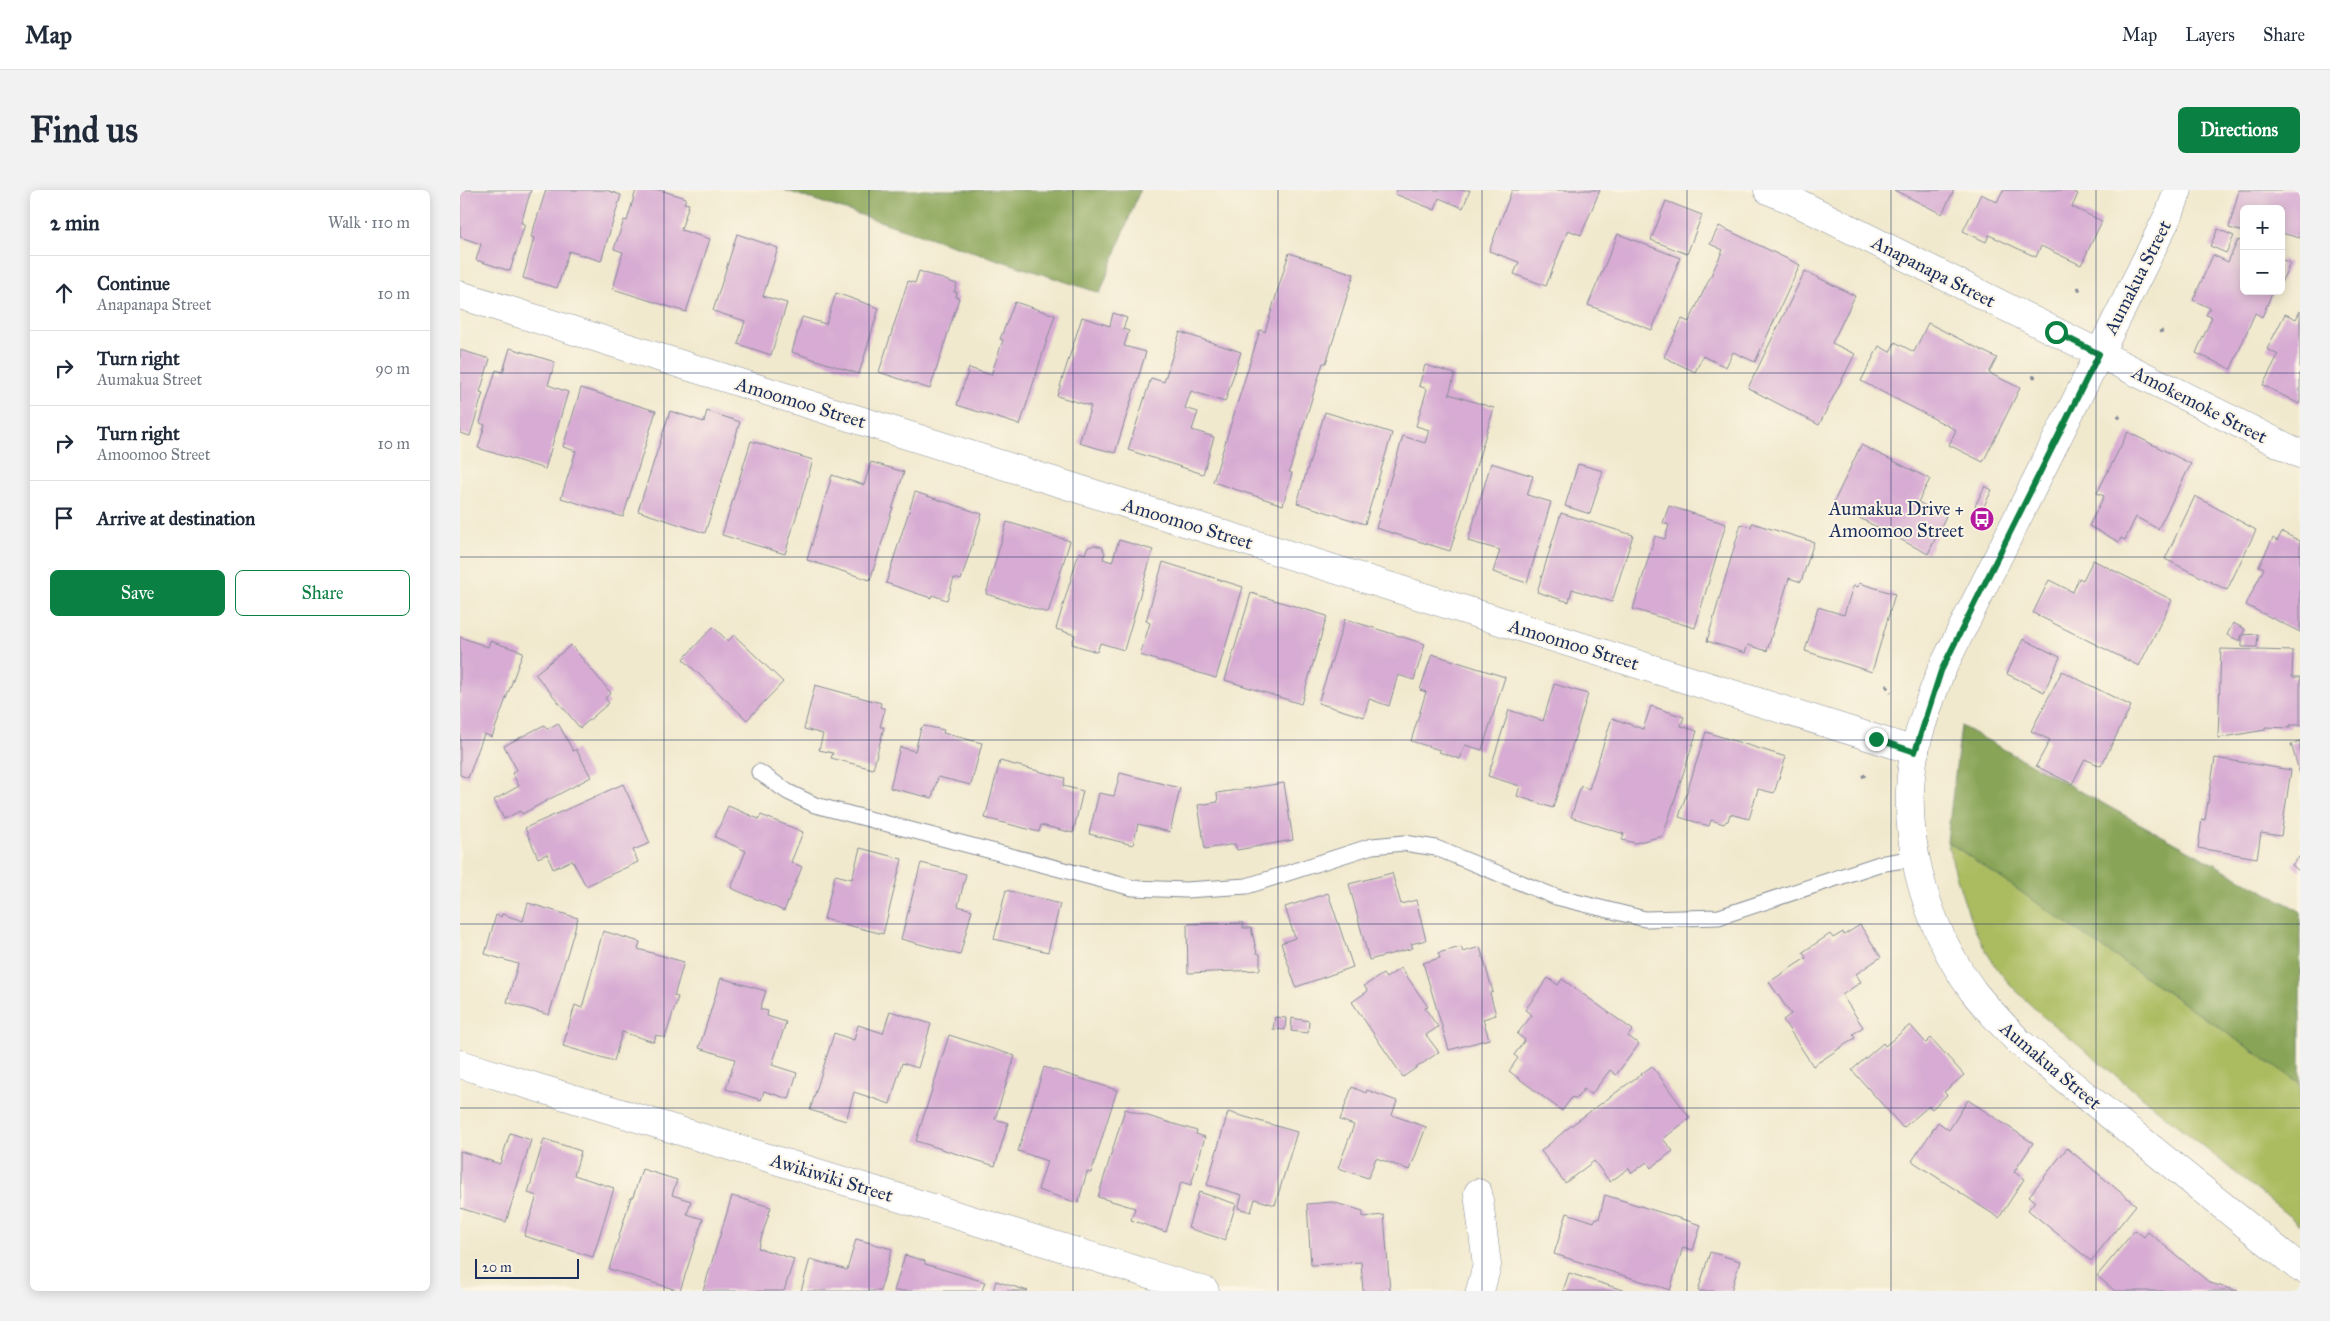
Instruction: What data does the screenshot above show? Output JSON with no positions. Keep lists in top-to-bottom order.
{
  "streets": {
    "street": [
      "Anapanapa Street",
      "Aumakua Street",
      "Amoomoo Street",
      "Amokemoke Street",
      "Awikiwiki Street"
    ]
  },
  "crossings": [
    ["Anapanapa Street", "Aumakua Street"],
    ["Anapanapa Street", "Amokemoke Street"],
    ["Aumakua Street", "Amoomoo Street"],
    ["Aumakua Street", "Amokemoke Street"]
  ],
  "places": {
    "bus stop": ["Aumakua Drive + Amoomoo Street"]
  },
  "scale_bar": "20 m",
  "page": {
    "header": "Map",
    "nav": ["Map", "Layers", "Share"],
    "buttons": [
      "Directions",
      ["Save", "Share"]
    ],
    "title": "Find us",
    "heading": ["2 min", "Walk · 110 m"],
    "map_buttons": ["+", "−"],
    "list": [
      ["Continue", "Anapanapa Street", "10 m"],
      ["Turn right", "Aumakua Street", "90 m"],
      ["Turn right", "Amoomoo Street", "10 m"],
      "Arrive at destination"
    ],
    "scale": "20 m"
  }
}
